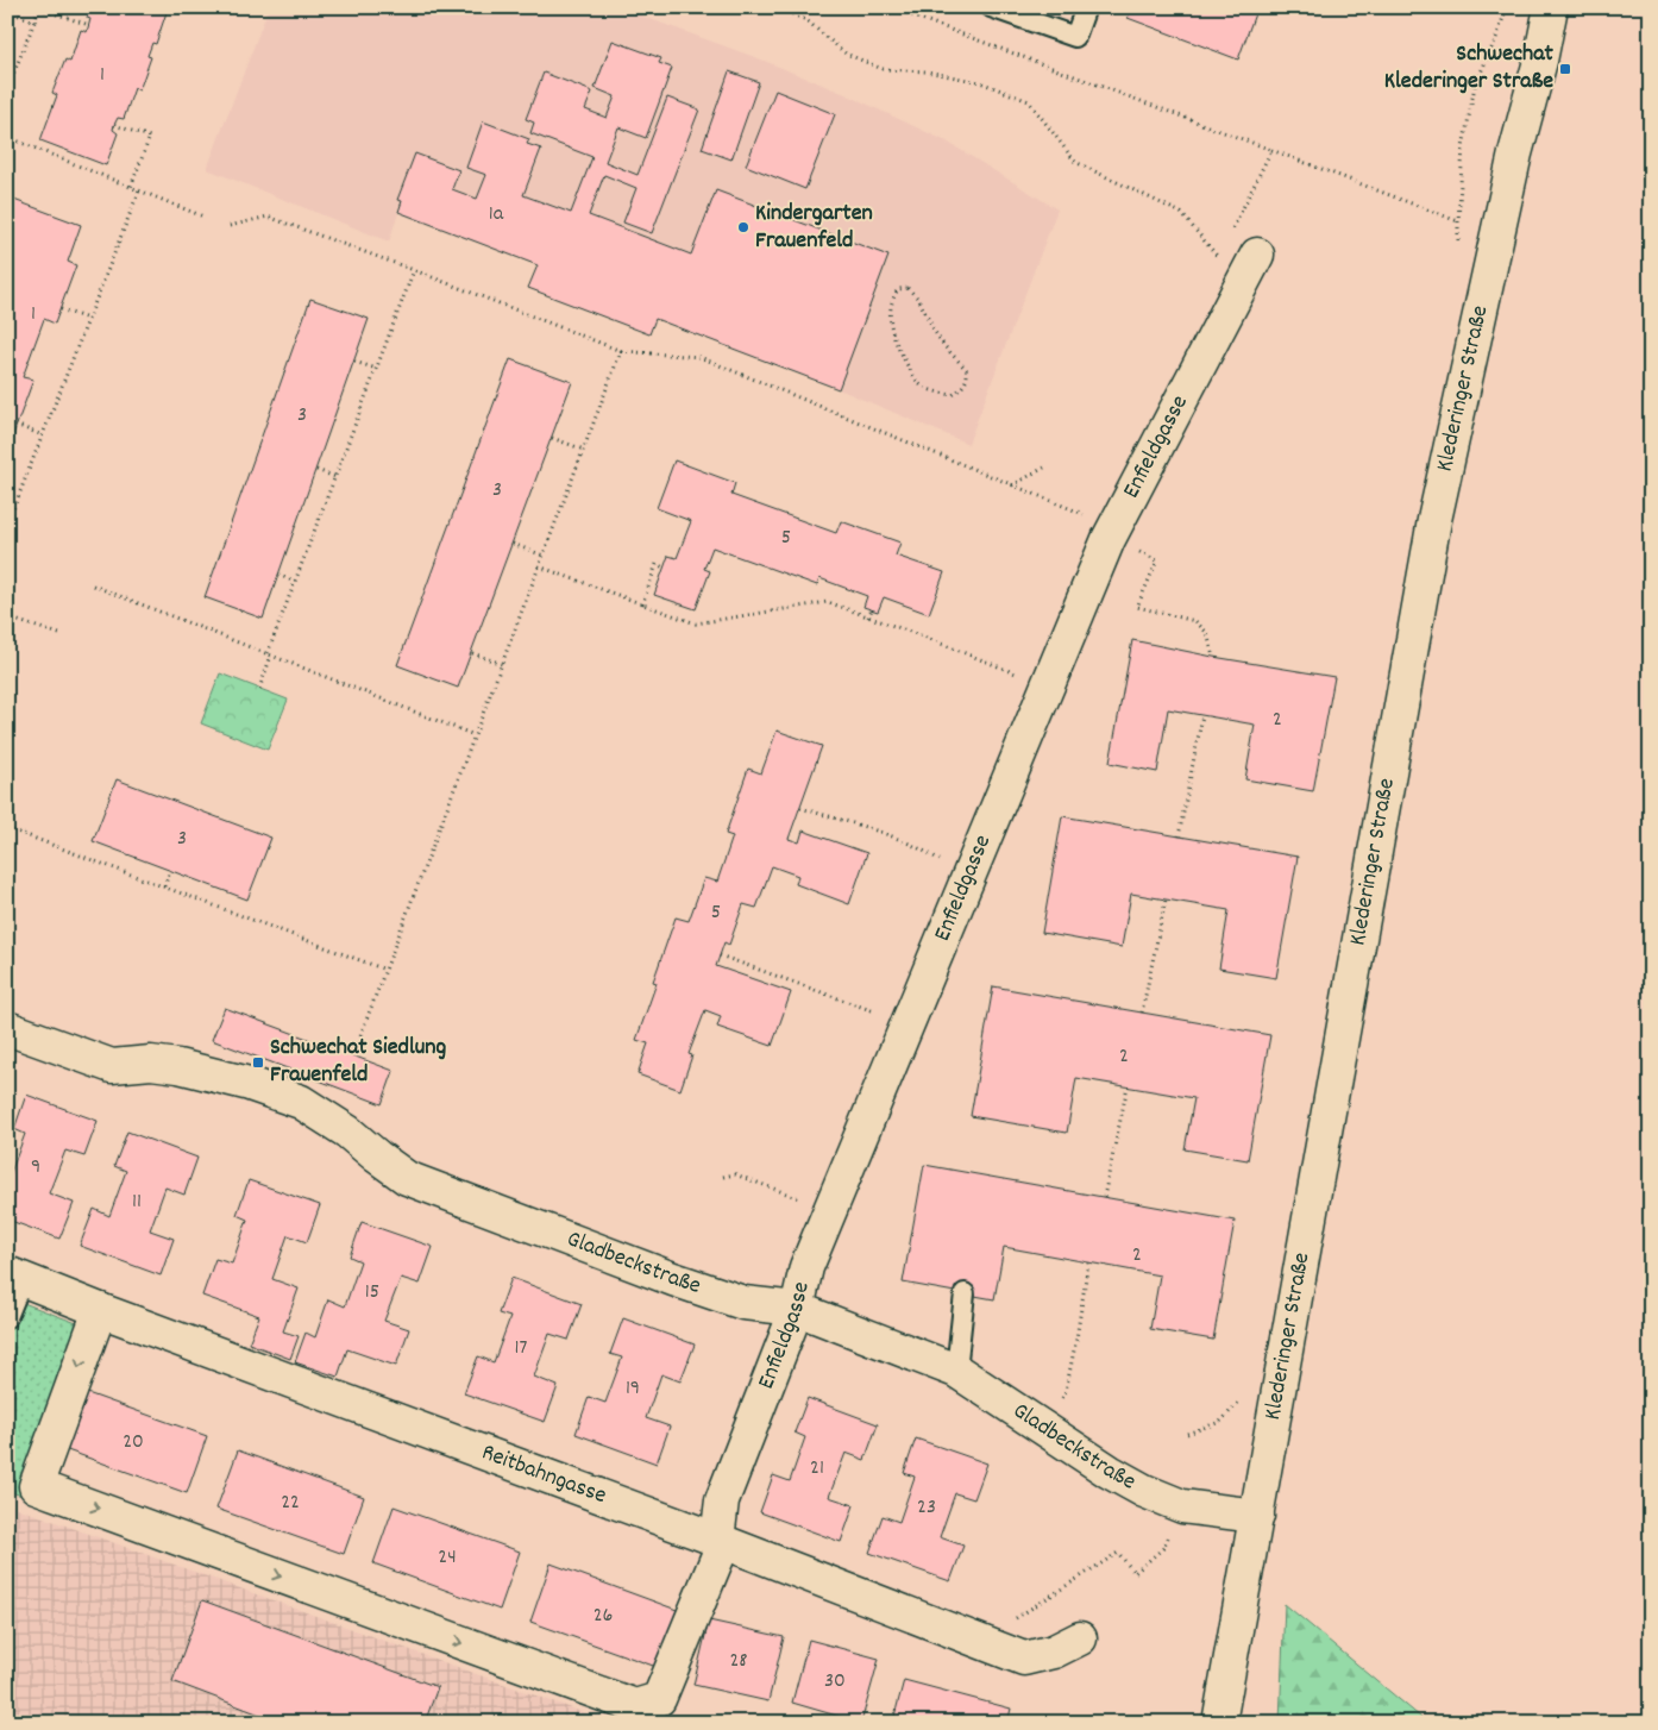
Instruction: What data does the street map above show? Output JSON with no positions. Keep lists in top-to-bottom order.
{
  "streets": {
    "street": [
      "Klederinger Straße",
      "Enfieldgasse",
      "Gladbeckstraße",
      "Reitbahngasse"
    ]
  },
  "crossings": [
    ["Klederinger Straße", "Gladbeckstraße"],
    ["Enfieldgasse", "Gladbeckstraße"],
    ["Enfieldgasse", "Reitbahngasse"]
  ],
  "places": {
    "transit": ["Schwechat Klederinger Straße", "Schwechat Siedlung Frauenfeld"],
    "other": ["Kindergarten Frauenfeld"]
  },
  "house_numbers": [
    "1",
    "1a",
    "1",
    "3",
    "3",
    "5",
    "2",
    "3",
    "5",
    "2",
    "9",
    "11",
    "2",
    "15",
    "17",
    "19",
    "20",
    "21",
    "22",
    "23",
    "24",
    "26",
    "28",
    "30"
  ]
}
